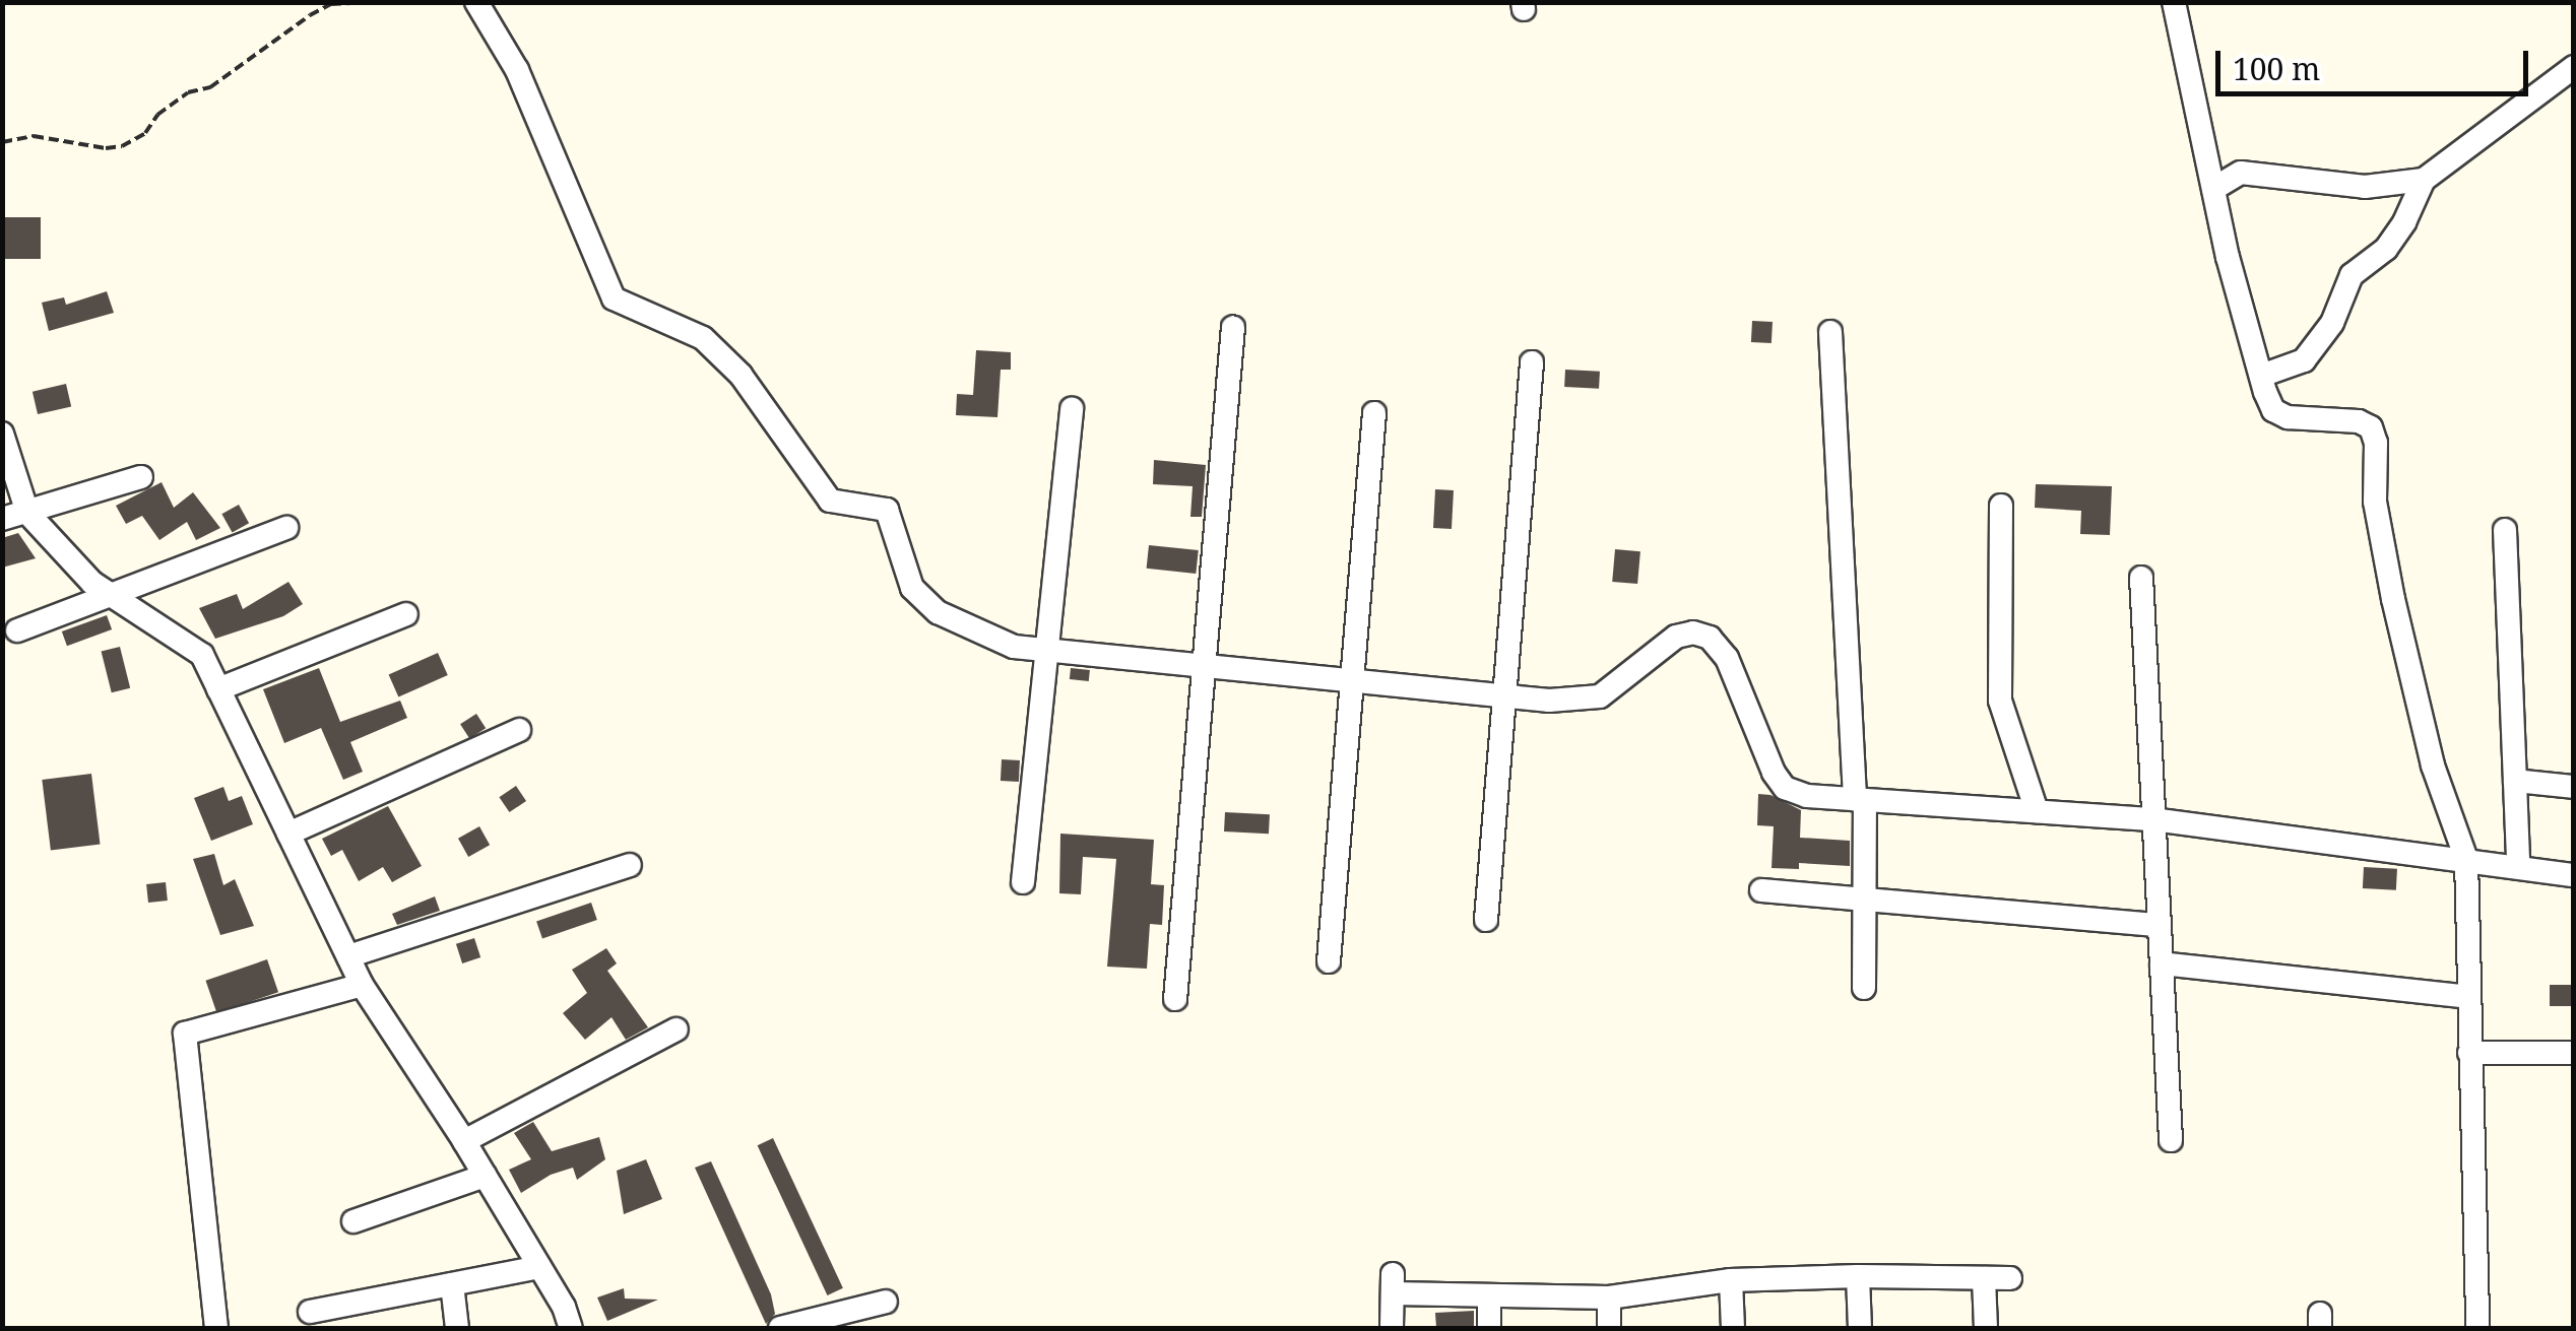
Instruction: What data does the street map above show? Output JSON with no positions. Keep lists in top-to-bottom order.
{
  "scale_bar": "100 m"
}
